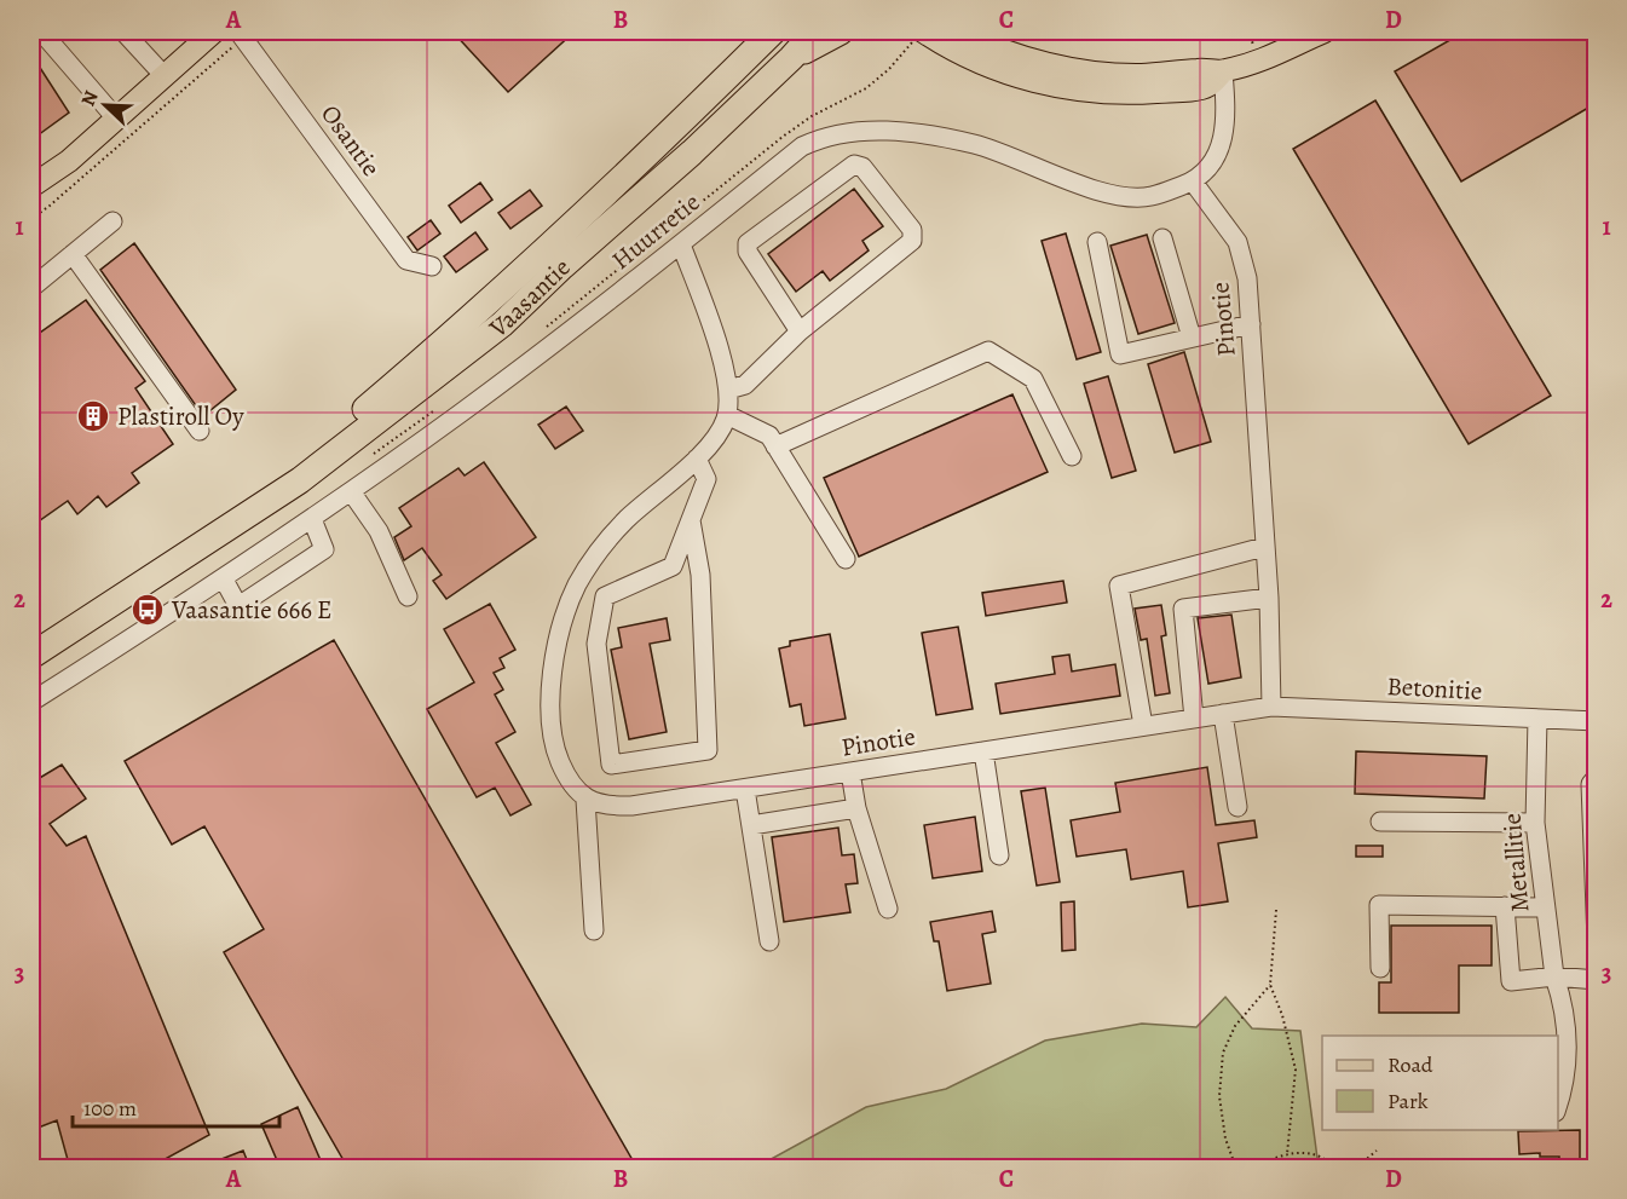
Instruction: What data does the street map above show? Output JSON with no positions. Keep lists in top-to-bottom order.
{
  "streets": {
    "highway": ["Vaasantie"],
    "street": [
      "Osantie",
      "Huurretie",
      "Pinotie",
      "Betonitie",
      "Metallitie"
    ]
  },
  "crossings": [
    ["Huurretie", "Pinotie"],
    ["Pinotie", "Betonitie"],
    ["Betonitie", "Metallitie"]
  ],
  "places": {
    "building": ["Plastiroll Oy"],
    "bus stop": ["Vaasantie 666 E"]
  },
  "legend": ["Road", "Park"],
  "scale_bar": "100 m",
  "north": "top left",
  "grid": {
    "columns": [
      "A",
      "B",
      "C",
      "D"
    ],
    "rows": ["1", "2", "3"]
  }
}
